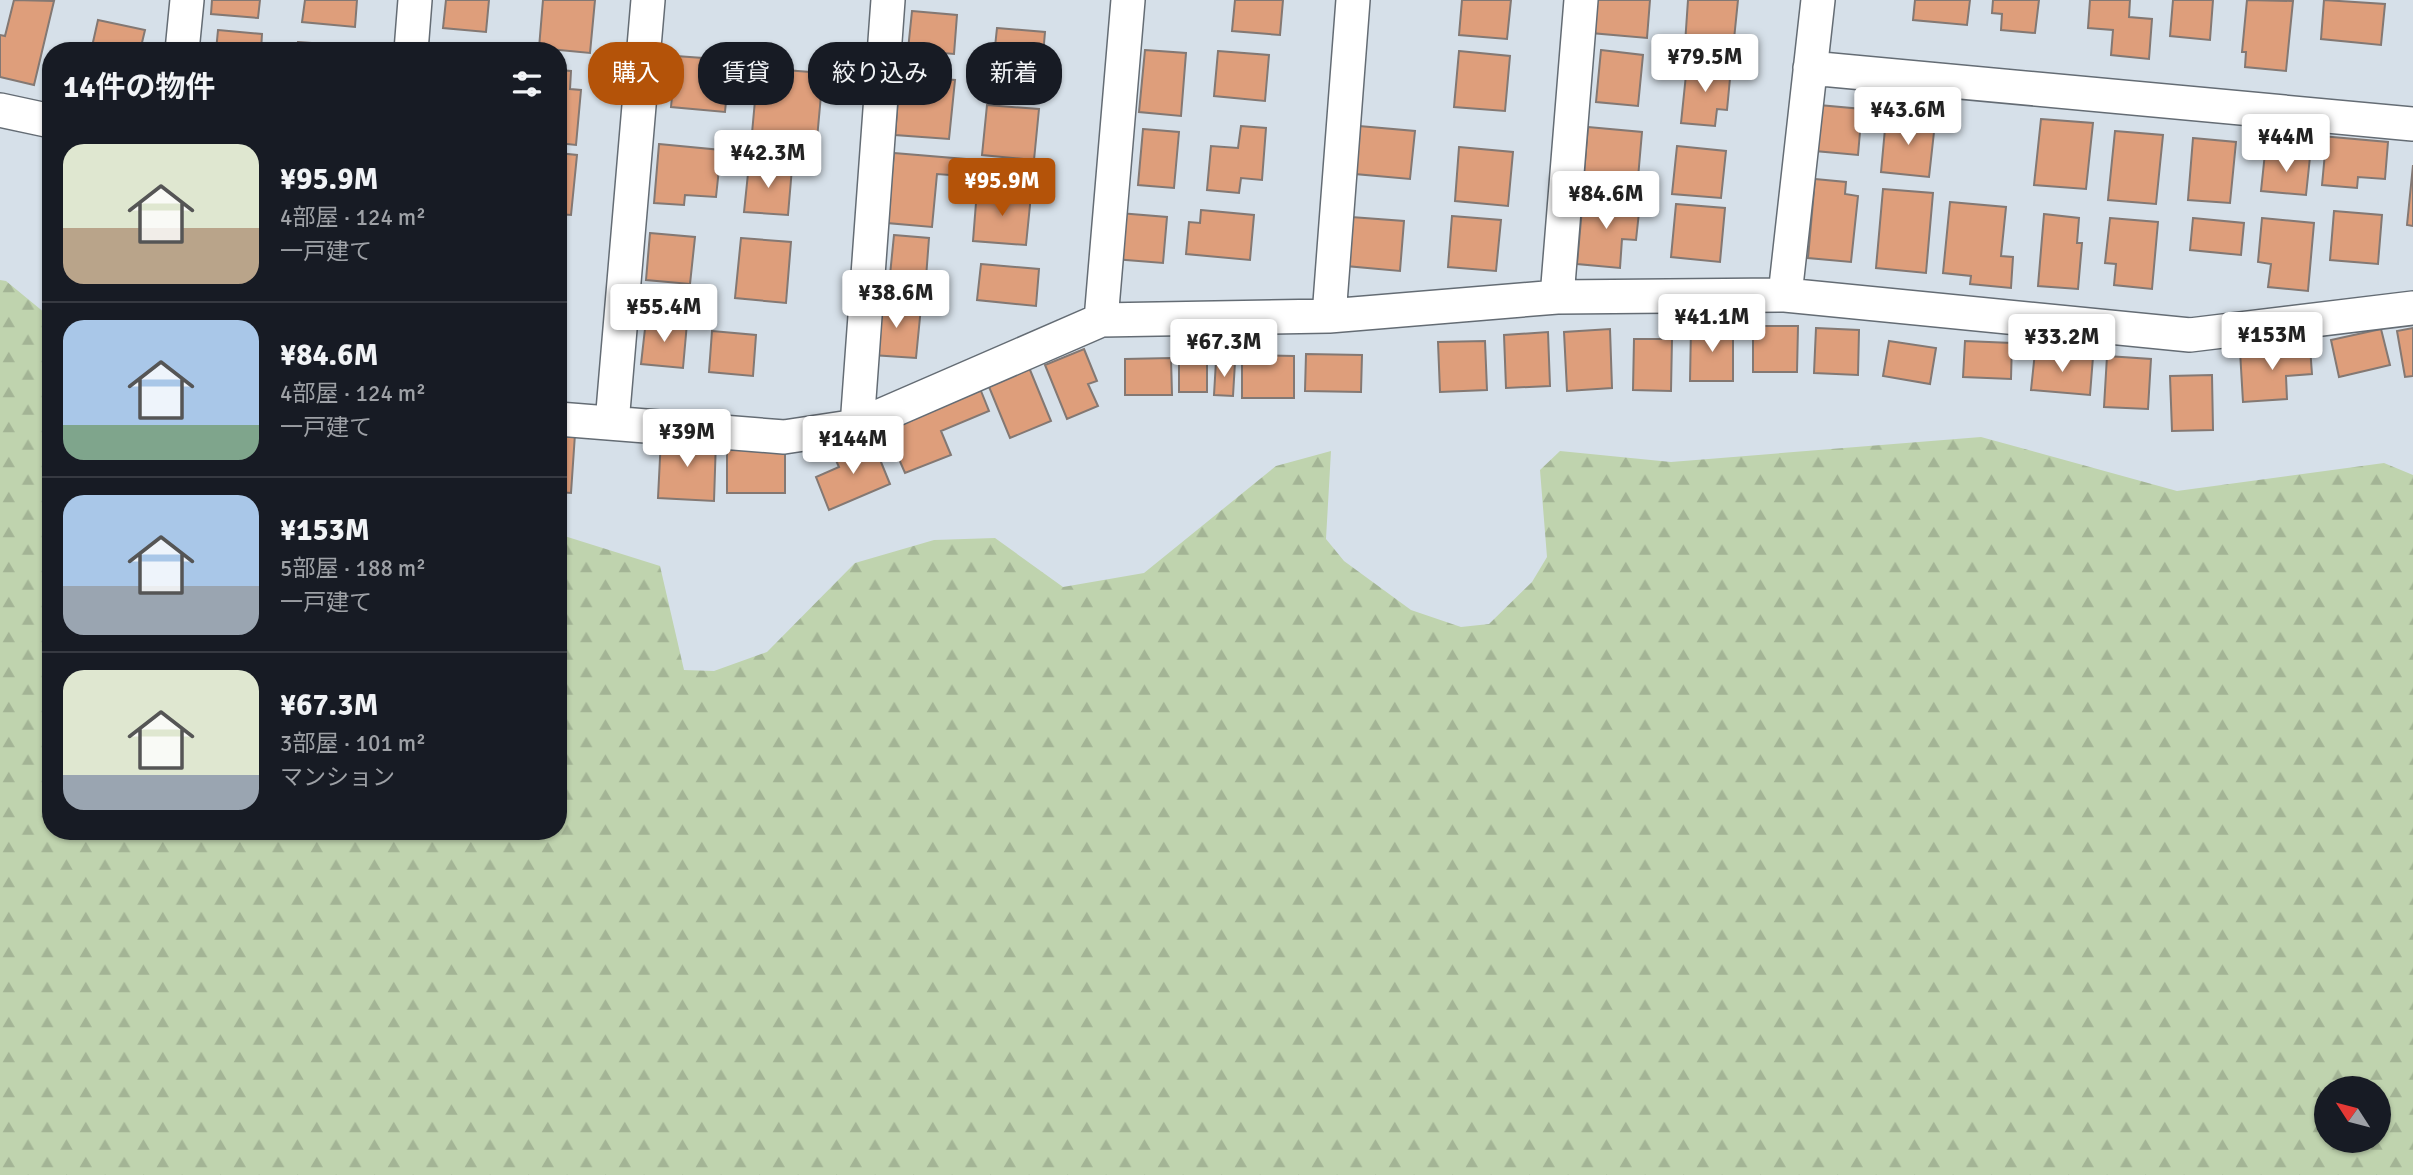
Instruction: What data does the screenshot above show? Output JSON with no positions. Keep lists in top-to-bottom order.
{
  "north": "top left",
  "page": {
    "price": [
      "¥79.5M",
      "¥43.6M",
      "¥44M",
      "¥42.3M",
      "¥95.9M",
      "¥84.6M",
      "¥38.6M",
      "¥55.4M",
      "¥41.1M",
      "¥153M",
      "¥33.2M",
      "¥67.3M",
      "¥39M",
      "¥144M"
    ],
    "chip": [
      "購入",
      "賃貸",
      "絞り込み",
      "新着"
    ],
    "heading": "14件の物件",
    "list": [
      {
        "name": "¥95.9M",
        "note": "4部屋 · 124 m² · 一戸建て"
      },
      {
        "name": "¥84.6M",
        "note": "4部屋 · 124 m² · 一戸建て"
      },
      {
        "name": "¥153M",
        "note": "5部屋 · 188 m² · 一戸建て"
      },
      {
        "name": "¥67.3M",
        "note": "3部屋 · 101 m² · マンション"
      }
    ]
  }
}
